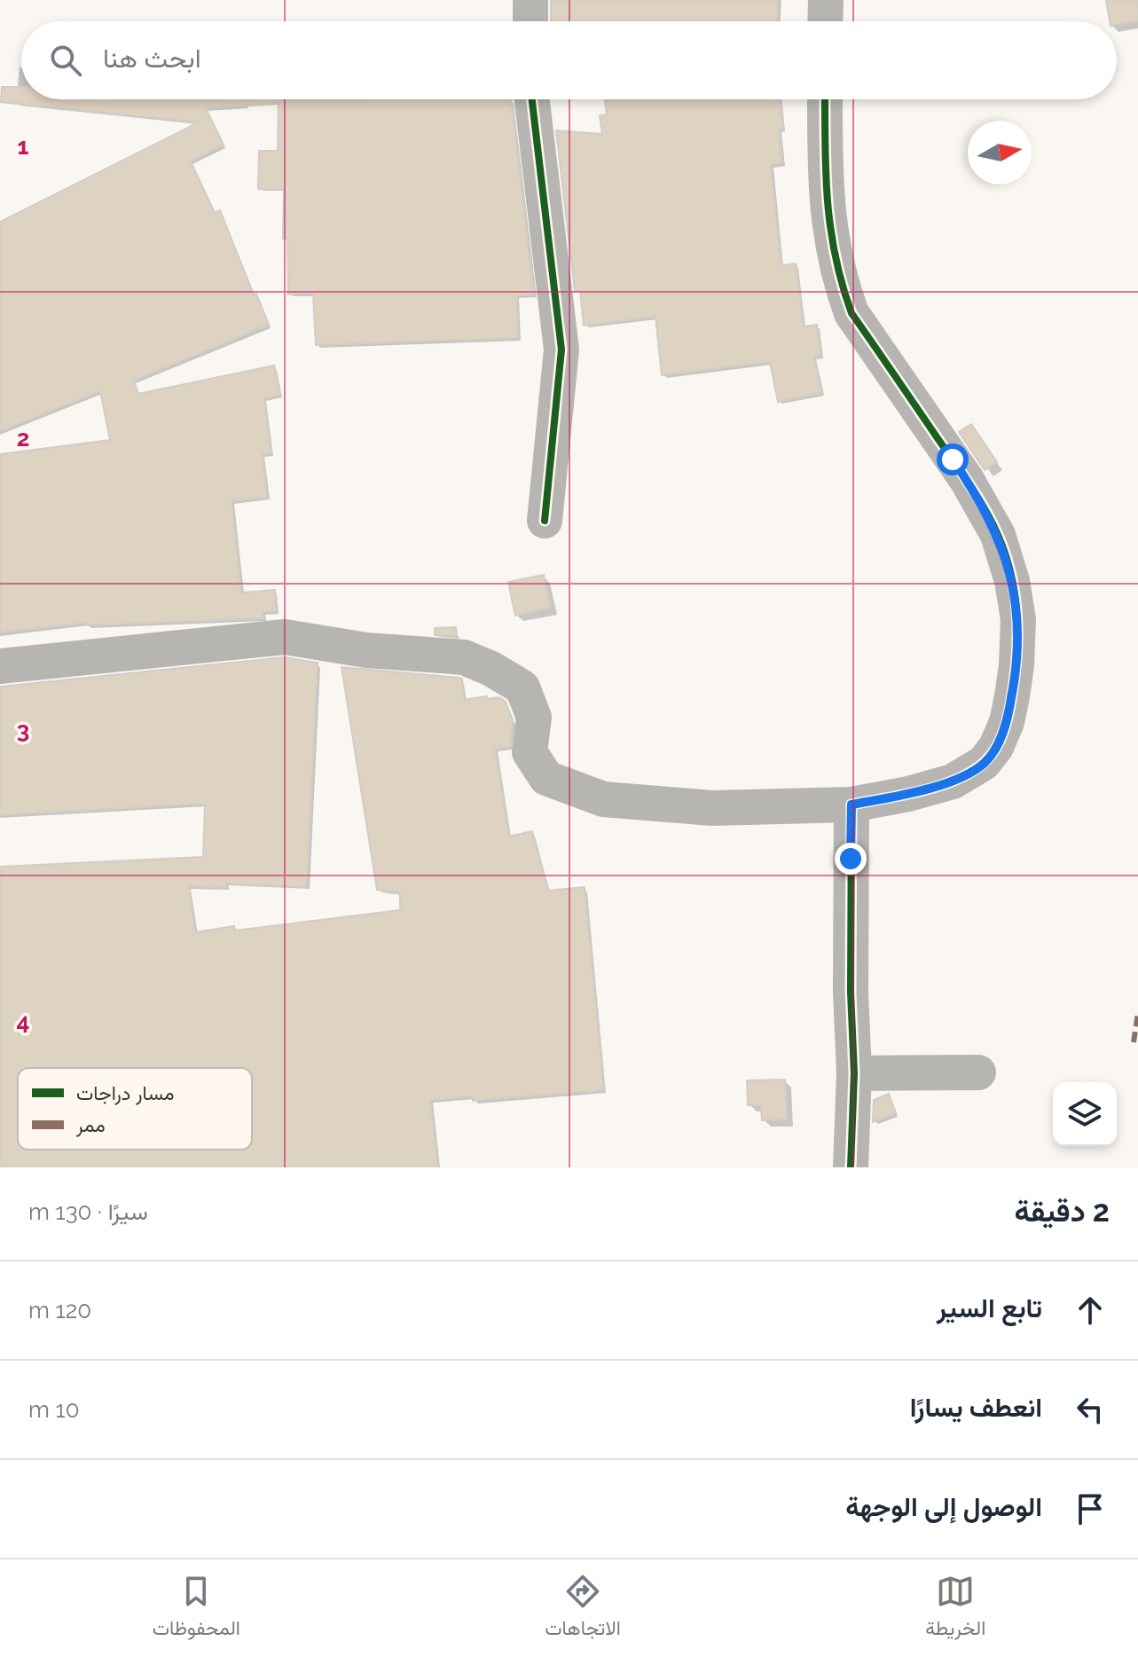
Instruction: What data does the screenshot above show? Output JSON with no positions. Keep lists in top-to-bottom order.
{
  "legend": ["مسار دراجات", "ممر"],
  "north": "right",
  "page": {
    "search": "ابحث هنا",
    "heading": ["2 دقيقة", "سيرًا · 130 m"],
    "list": [
      ["تابع السير", "120 m"],
      ["انعطف يسارًا", "10 m"],
      "الوصول إلى الوجهة"
    ],
    "nav": ["الخريطة", "الاتجاهات", "المحفوظات"]
  },
  "grid": {
    "rows": [
      "1",
      "2",
      "3",
      "4"
    ]
  }
}
